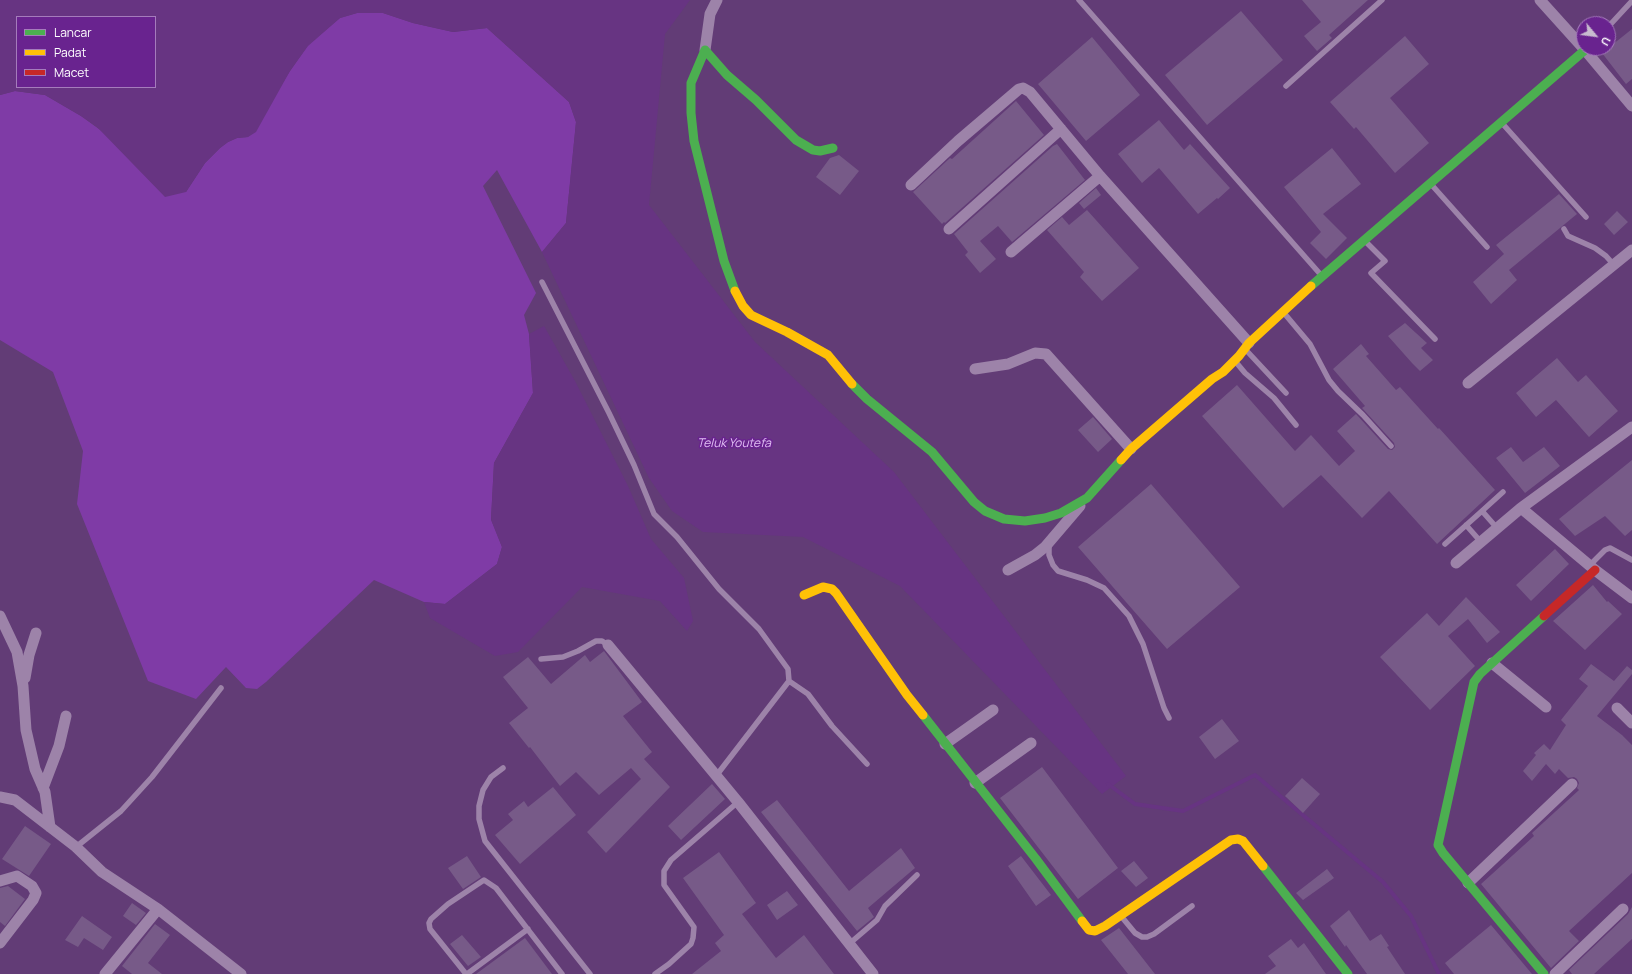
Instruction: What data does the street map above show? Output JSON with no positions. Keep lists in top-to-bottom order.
{
  "water": ["Teluk Youtefa"],
  "legend": ["Lancar", "Padat", "Macet"],
  "north": "bottom right"
}
